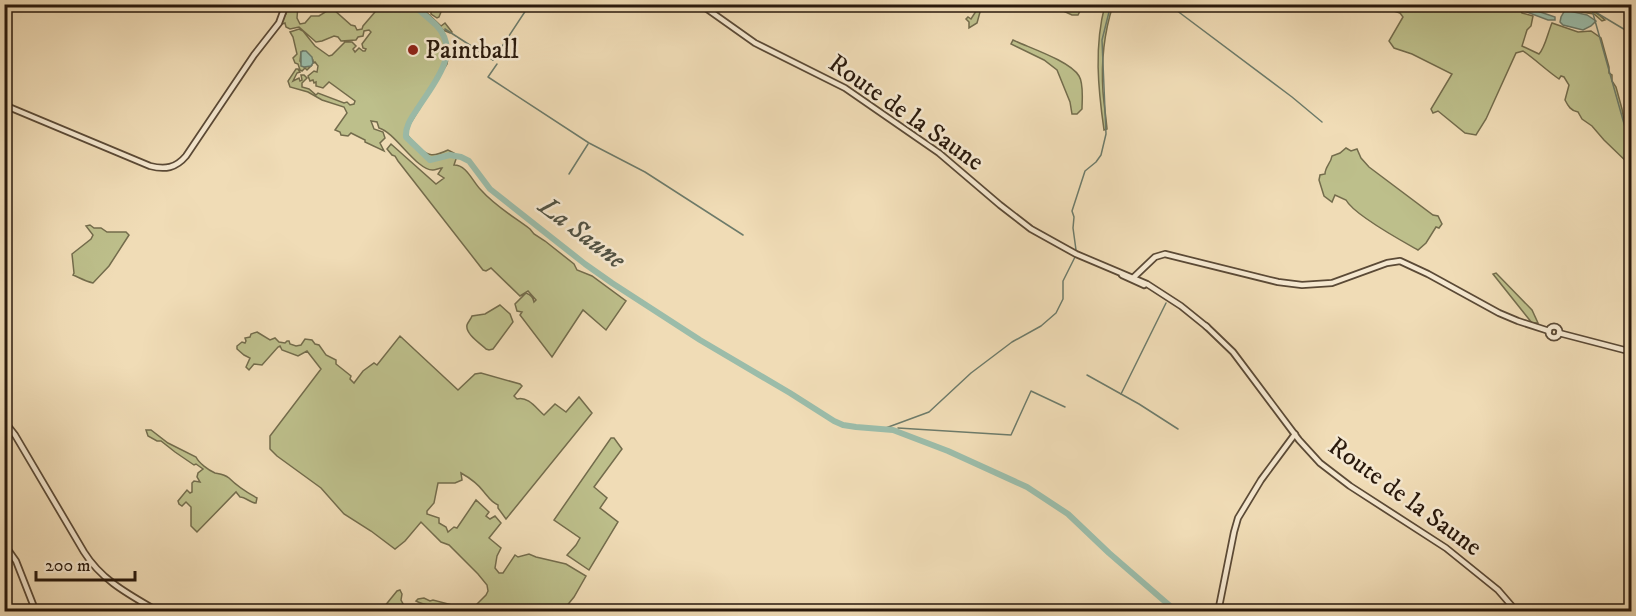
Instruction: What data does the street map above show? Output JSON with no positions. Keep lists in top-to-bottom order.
{
  "streets": {
    "street": ["Route de la Saune"]
  },
  "water": ["La Saune"],
  "places": ["Paintball"],
  "scale_bar": "200 m"
}
